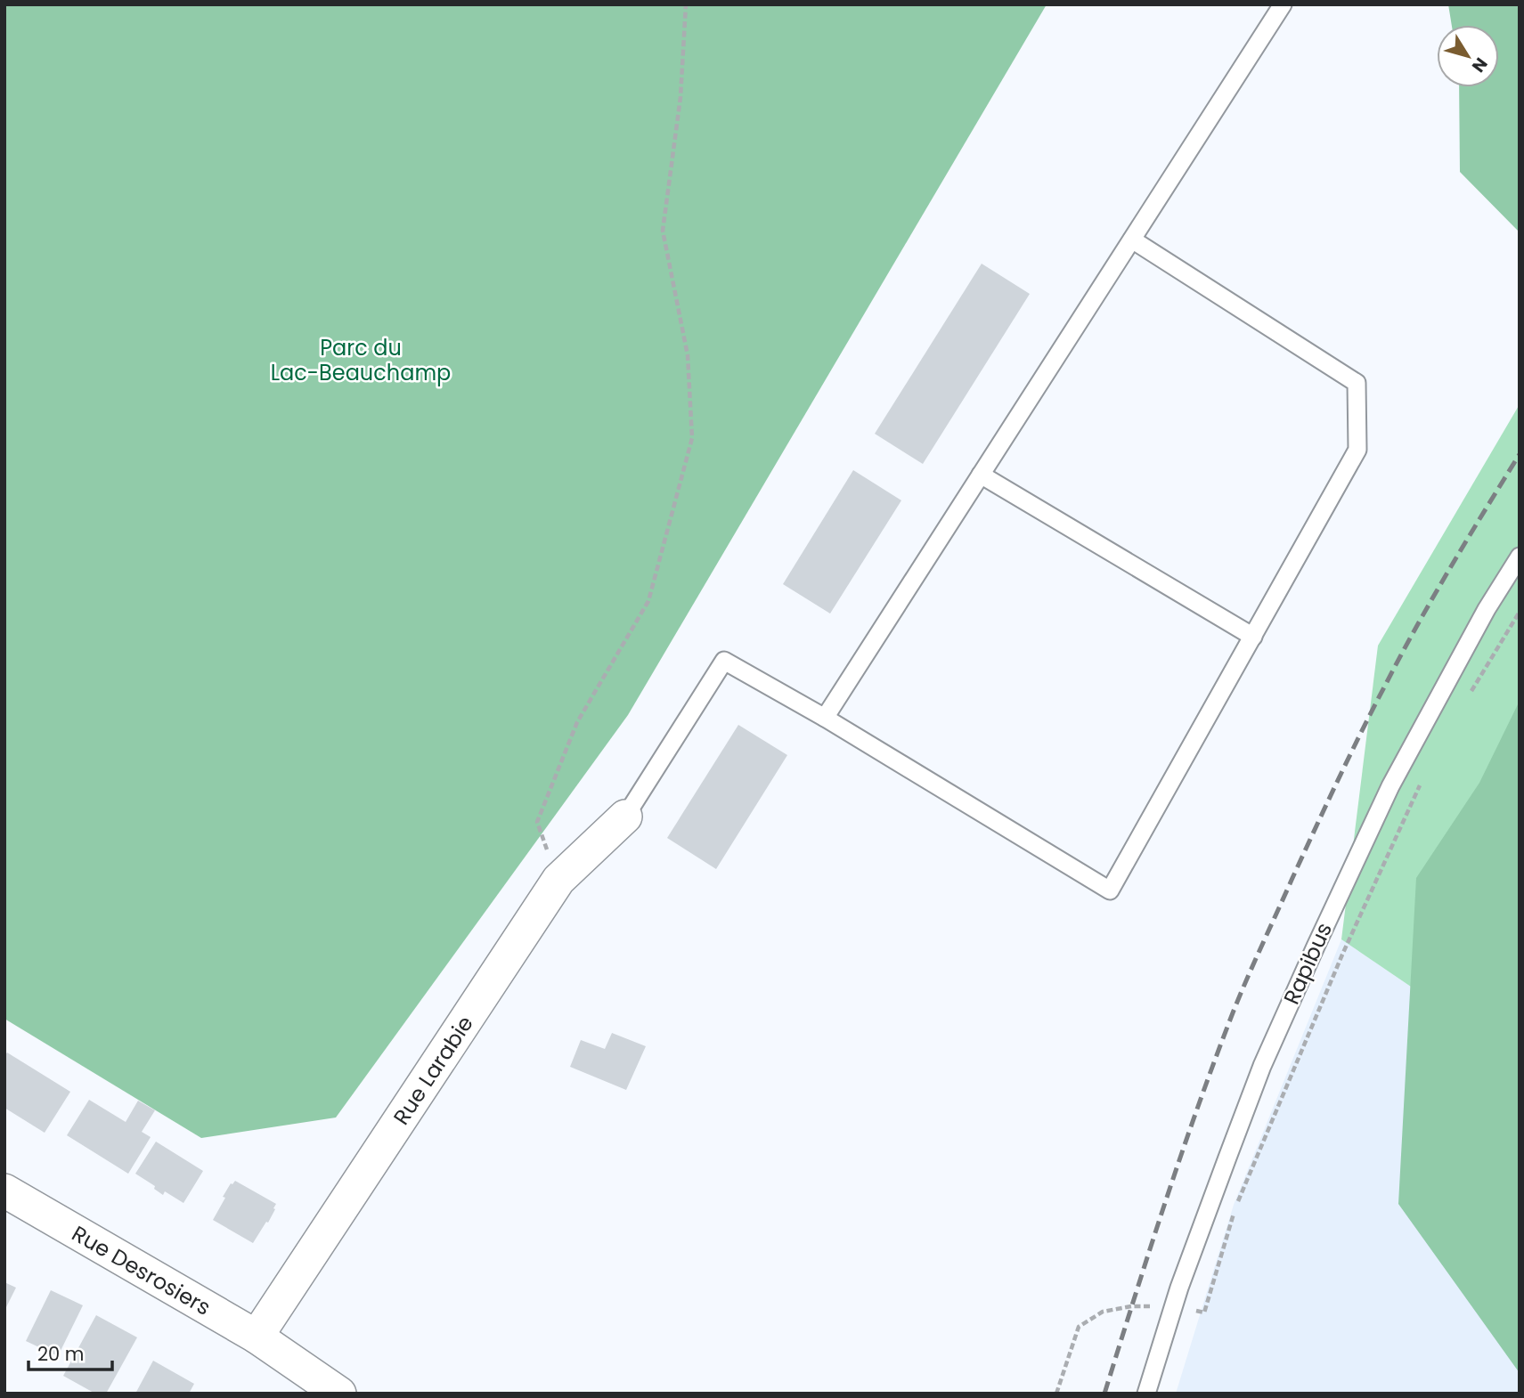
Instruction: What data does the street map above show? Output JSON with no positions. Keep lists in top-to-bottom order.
{
  "streets": {
    "street": ["Rue Larabie", "Rue Desrosiers"],
    "lane": ["Rapibus"]
  },
  "crossings": [
    ["Rue Larabie", "Rue Desrosiers"]
  ],
  "parks": ["Parc du Lac-Beauchamp"],
  "scale_bar": "20 m",
  "north": "bottom right"
}
